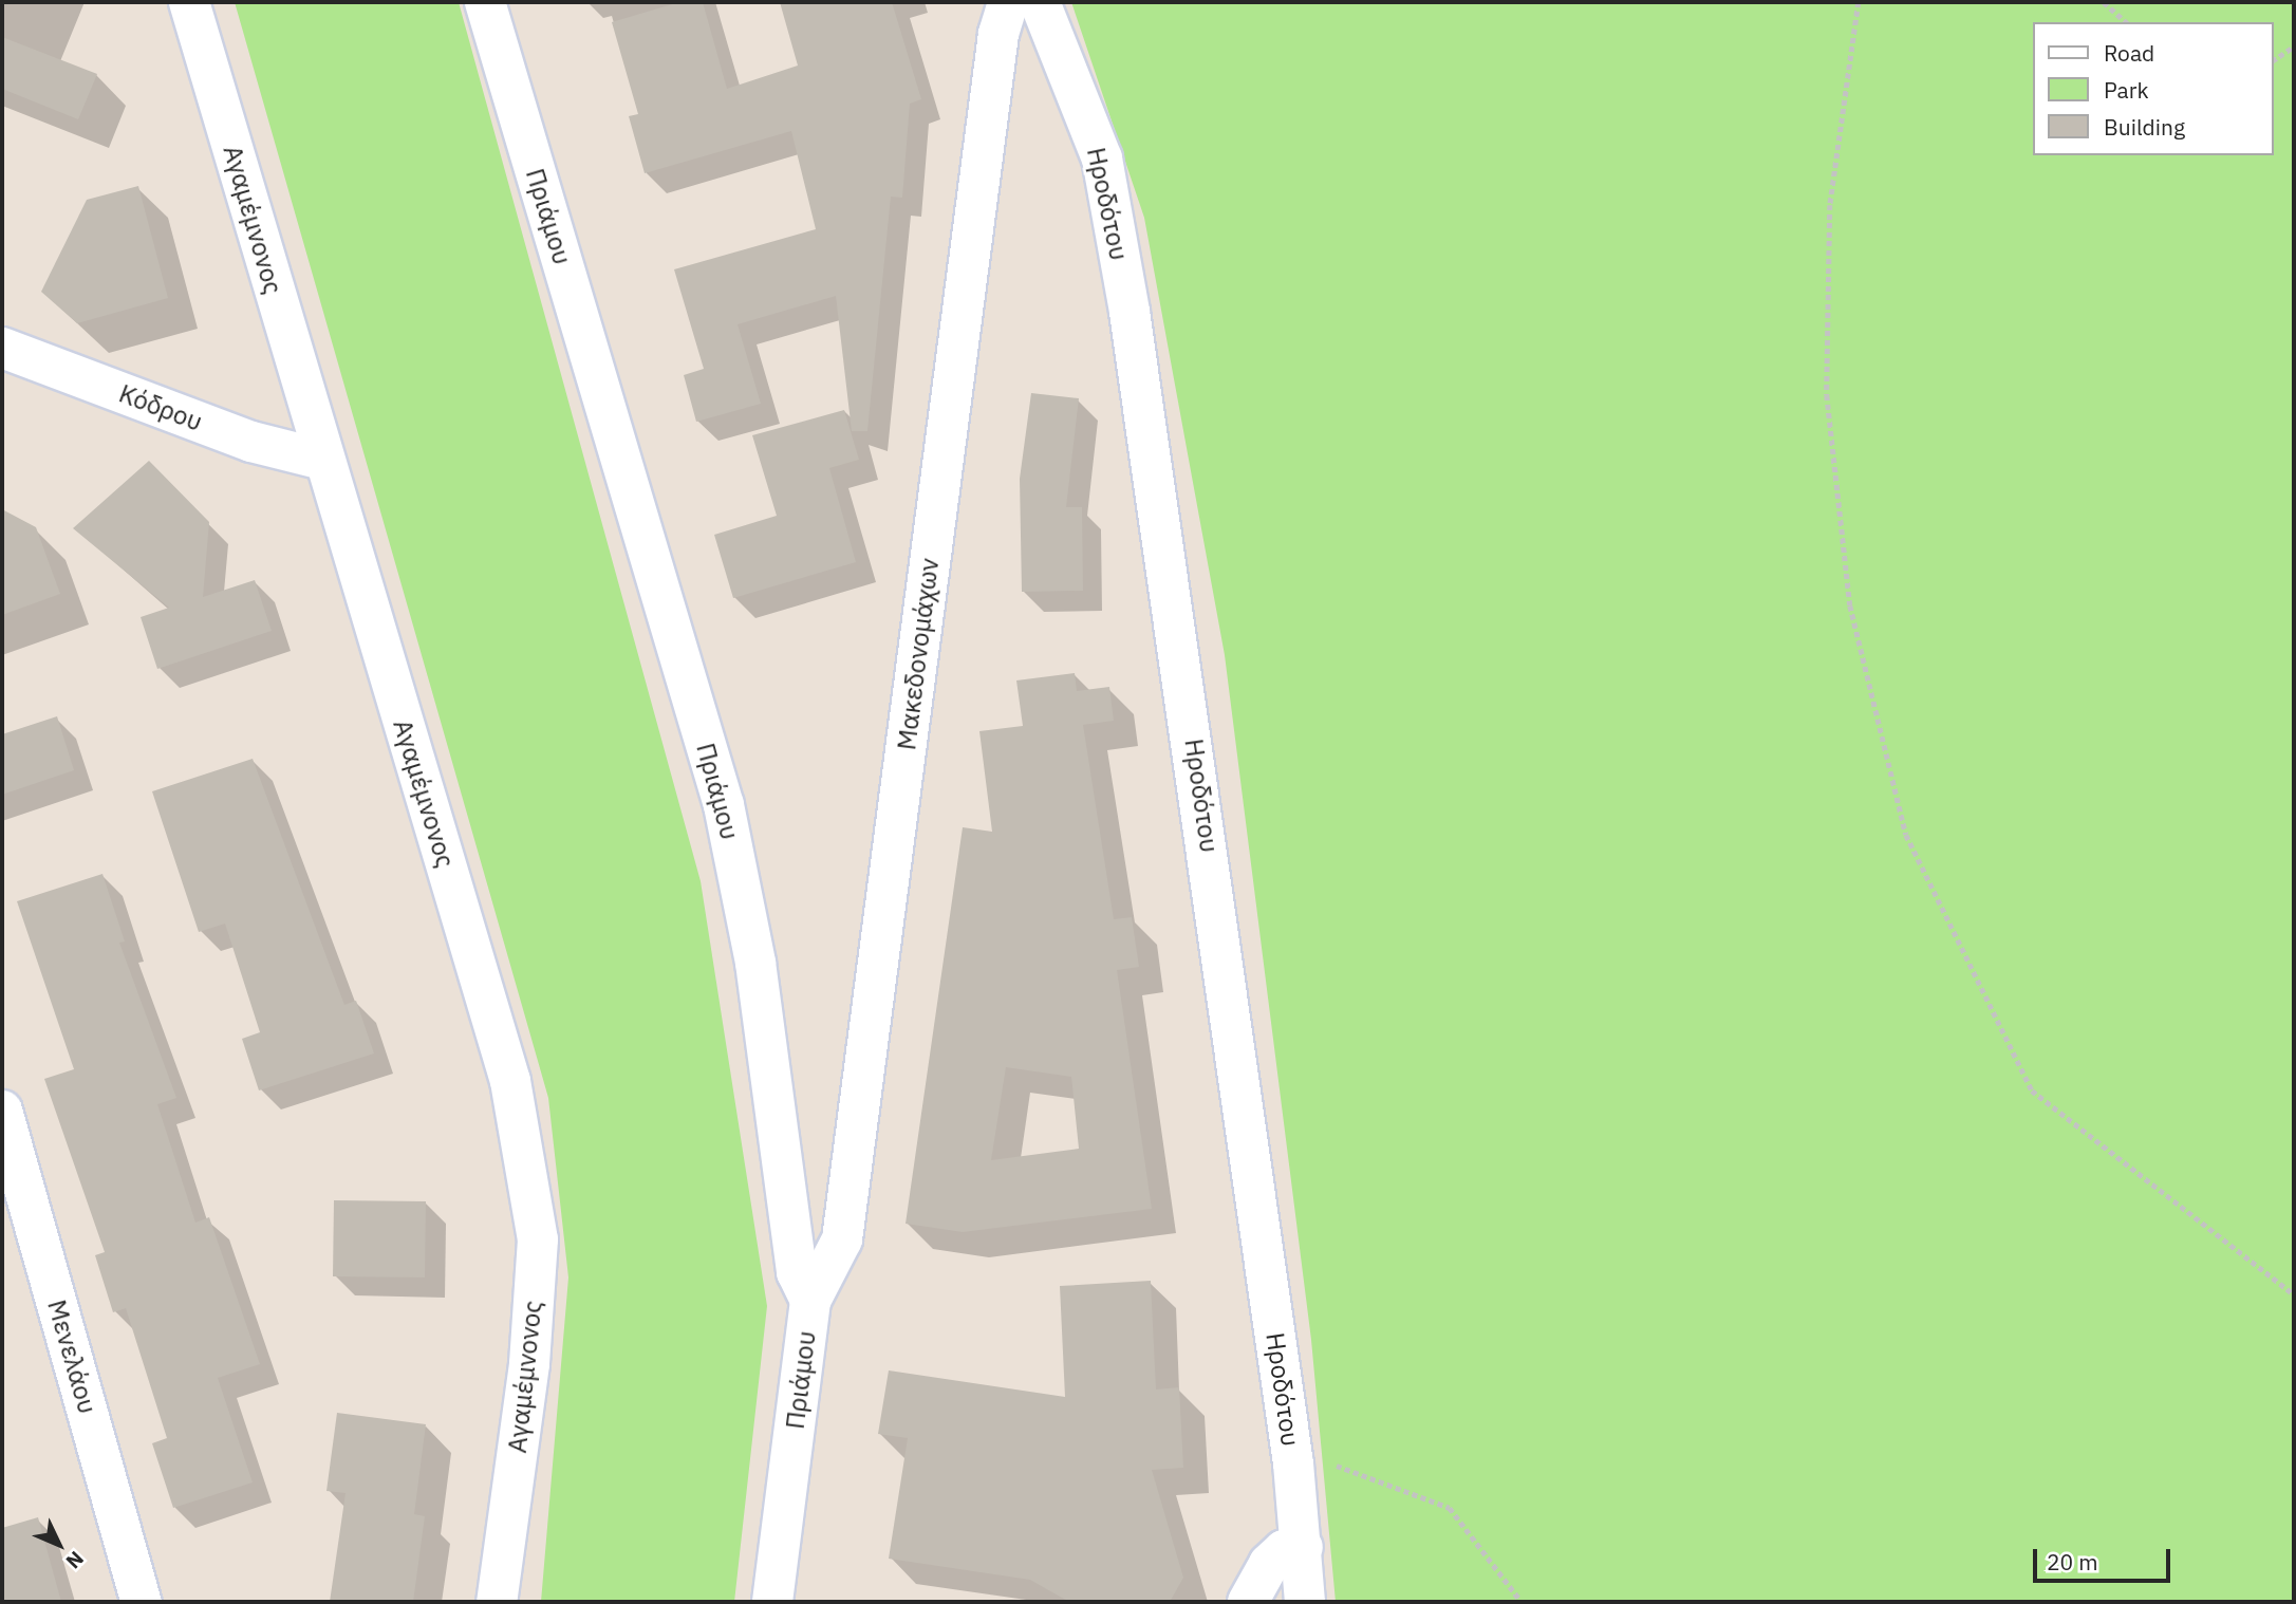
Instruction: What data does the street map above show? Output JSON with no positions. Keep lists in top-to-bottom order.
{
  "streets": {
    "street": [
      "Ηροδότου",
      "Πριάμου",
      "Αγαμέμνονος",
      "Κόδρου",
      "Μακεδονομάχων",
      "Μενελάου"
    ]
  },
  "crossings": [
    ["Πριάμου", "Μακεδονομάχων"],
    ["Αγαμέμνονος", "Κόδρου"]
  ],
  "legend": ["Road", "Park", "Building"],
  "scale_bar": "20 m",
  "north": "bottom right"
}
